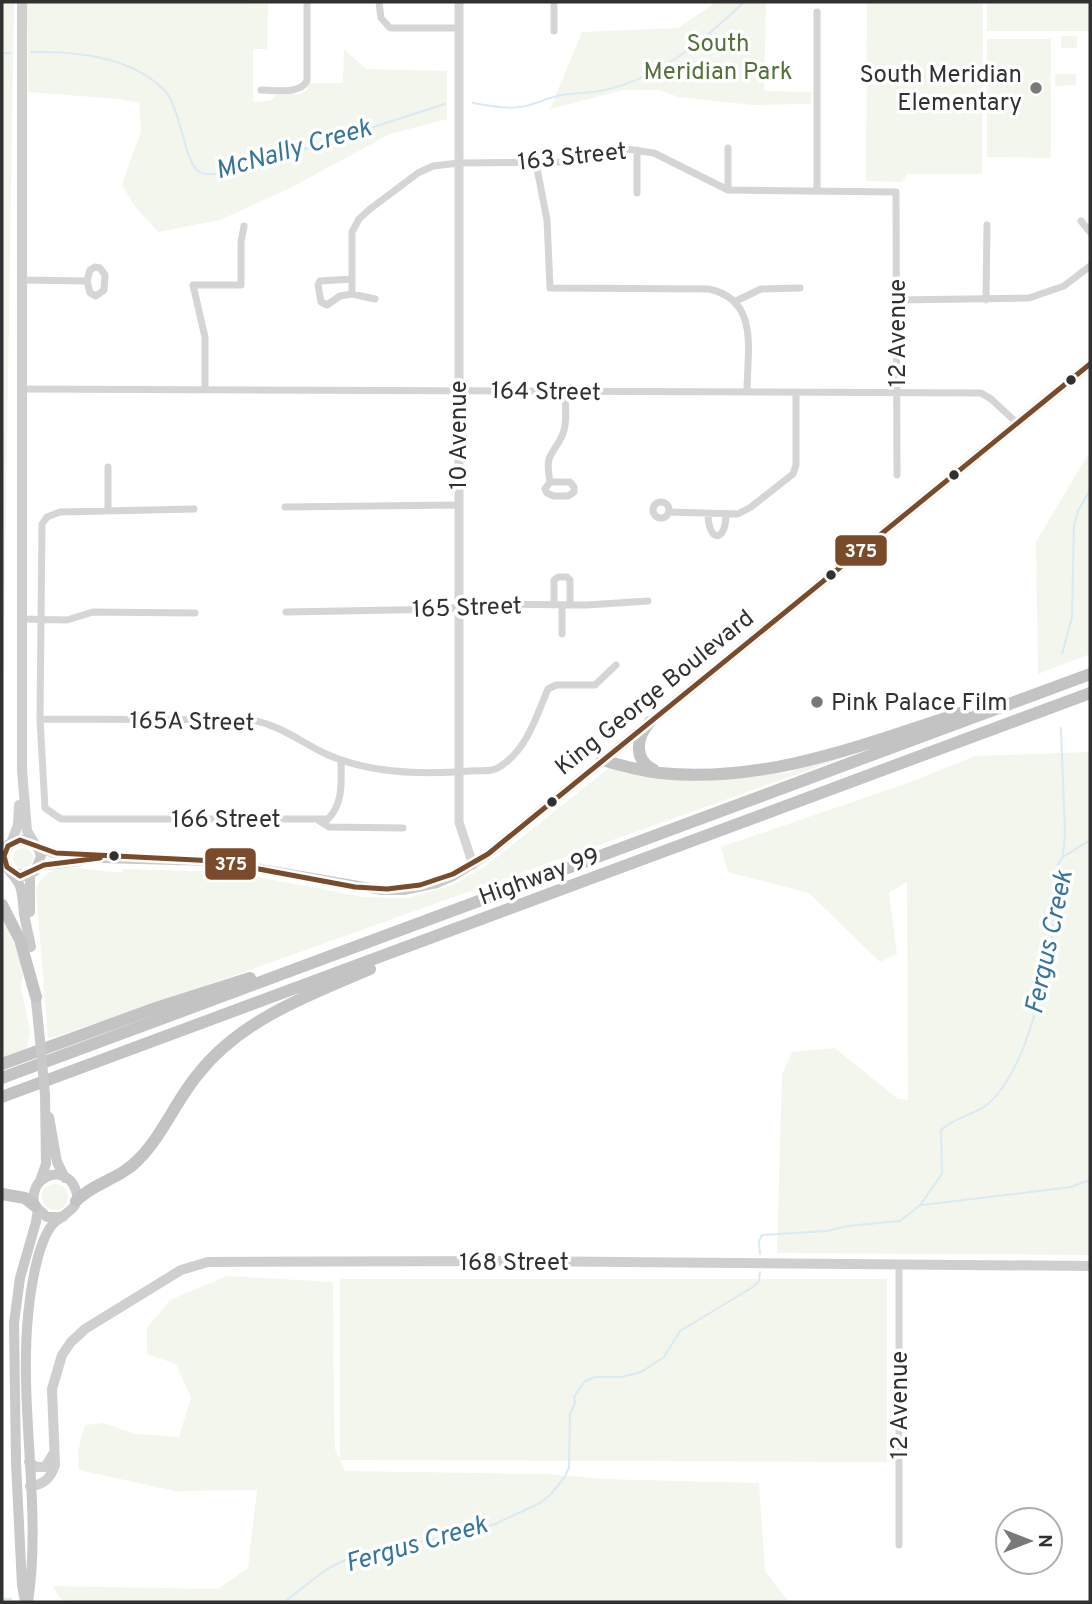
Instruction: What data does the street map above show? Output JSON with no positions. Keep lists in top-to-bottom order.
{
  "streets": {
    "highway": ["Highway 99"],
    "main road": ["King George Boulevard", "168 Street"],
    "street": [
      "163 Street",
      "12 Avenue",
      "164 Street",
      "10 Avenue",
      "165 Street",
      "165A Street",
      "166 Street"
    ]
  },
  "crossings": [
    ["163 Street", "12 Avenue"],
    ["163 Street", "10 Avenue"],
    ["12 Avenue", "164 Street"],
    ["12 Avenue", "168 Street"],
    ["164 Street", "10 Avenue"],
    ["164 Street", "King George Boulevard"],
    ["10 Avenue", "165 Street"],
    ["10 Avenue", "King George Boulevard"],
    ["10 Avenue", "165A Street"],
    ["165A Street", "166 Street"]
  ],
  "water": ["McNally Creek", "Fergus Creek"],
  "parks": ["South Meridian Park"],
  "places": ["South Meridian Elementary", "Pink Palace Film"],
  "lines": ["transit line 375"],
  "north": "right"
}
